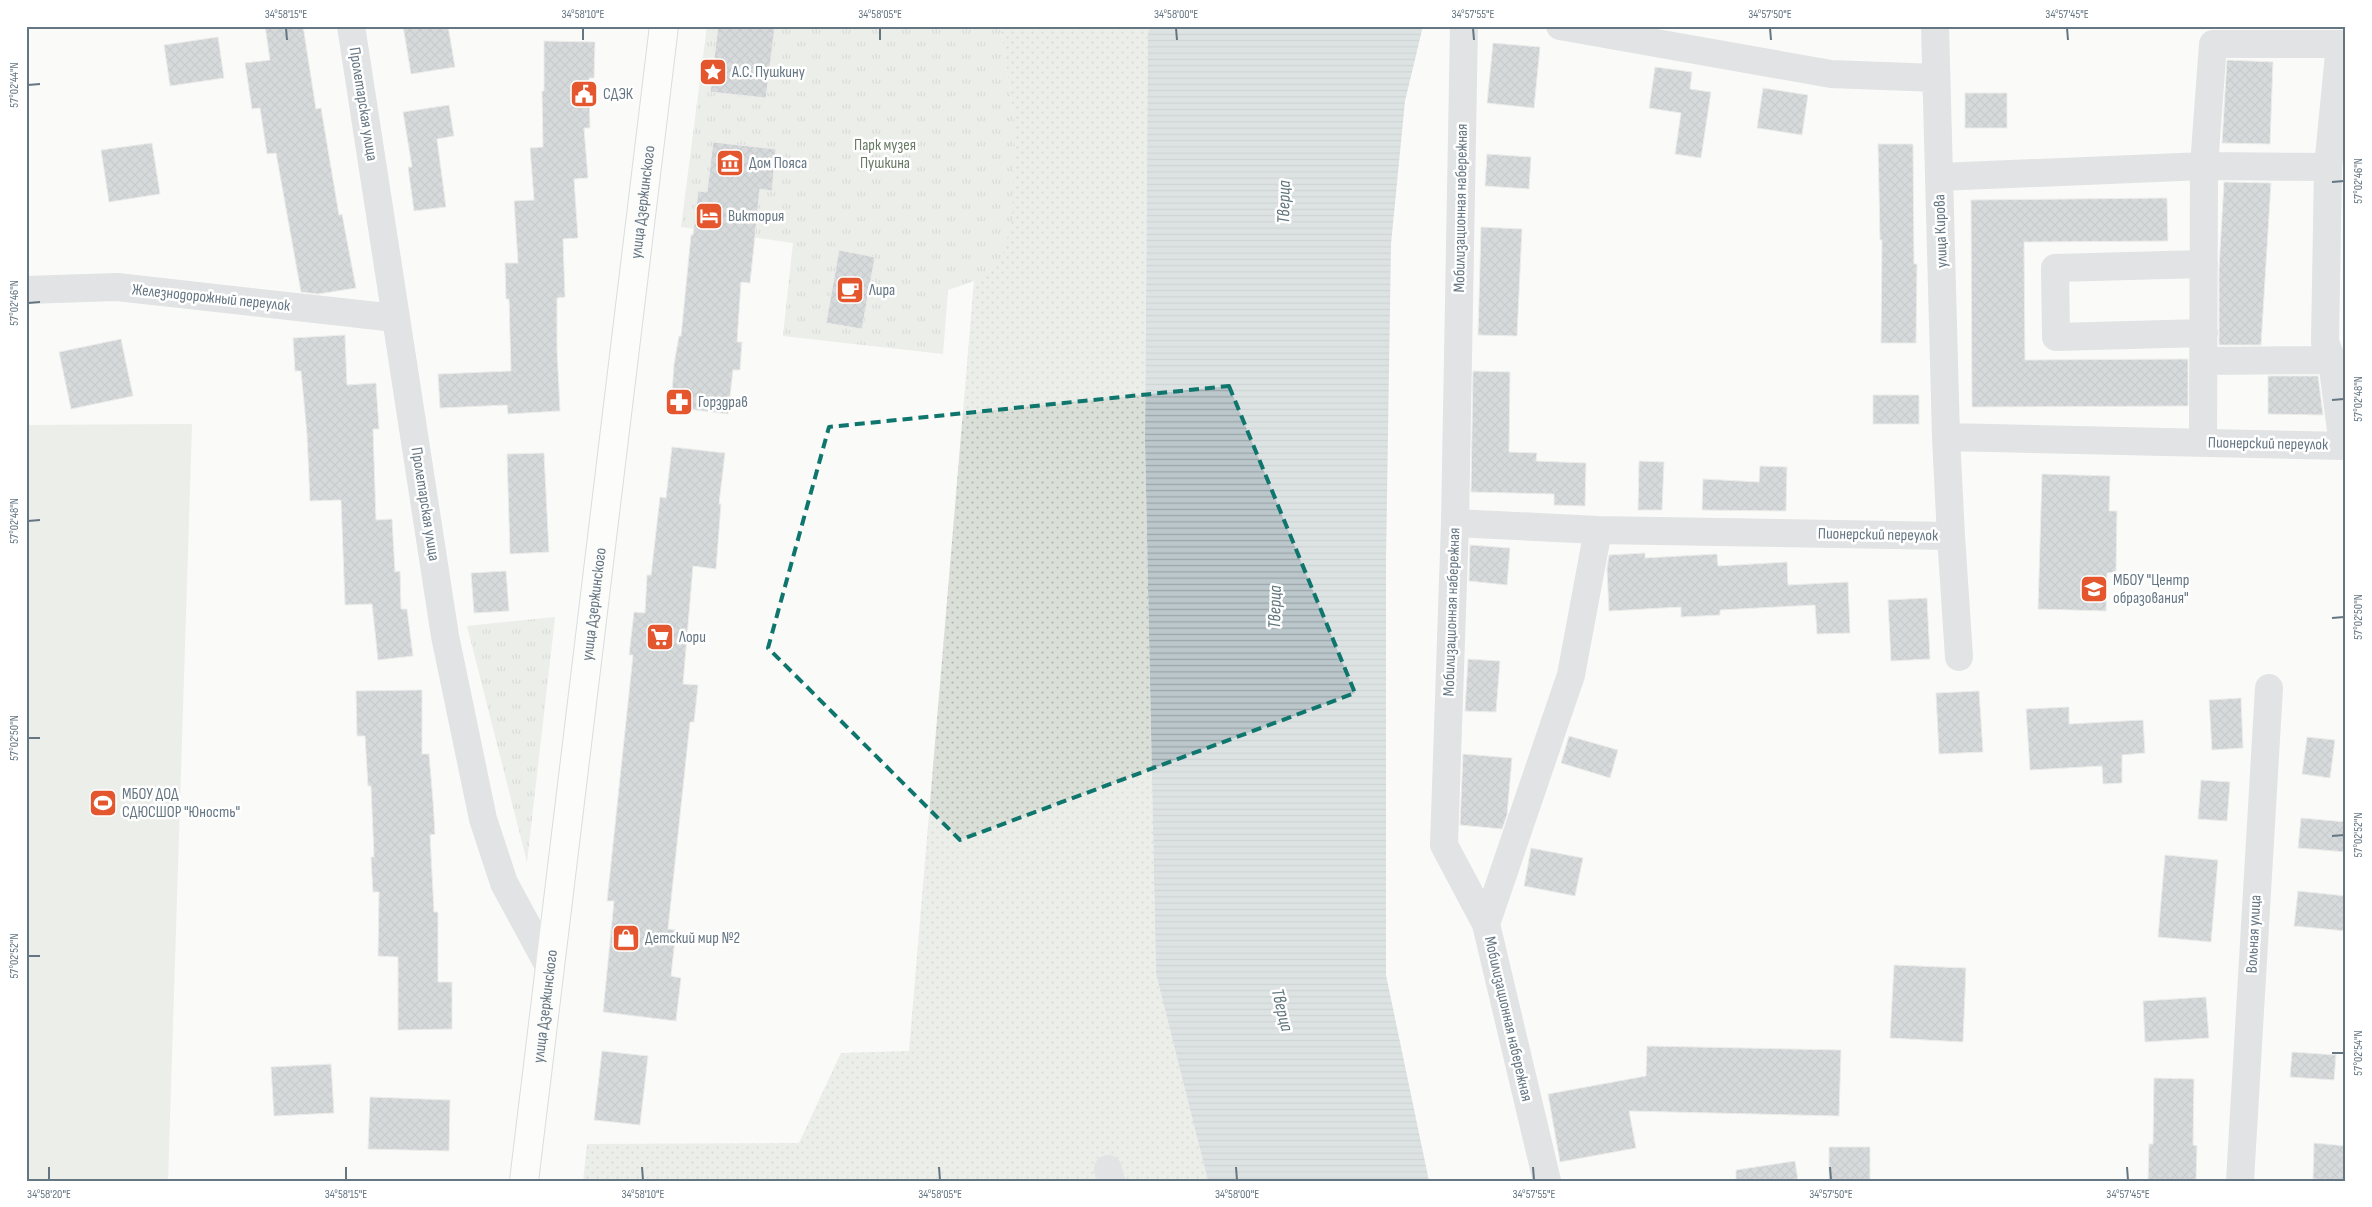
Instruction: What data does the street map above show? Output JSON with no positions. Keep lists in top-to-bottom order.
{
  "streets": {
    "main road": ["улица Дзержинского"],
    "street": [
      "Пролетарская улица",
      "Мобилизационная набережная",
      "улица Кирова",
      "Железнодорожный переулок",
      "Пионерский переулок",
      "Вольная улица"
    ]
  },
  "crossings": [
    ["Пролетарская улица", "улица Дзержинского"],
    ["Пролетарская улица", "Железнодорожный переулок"],
    ["Мобилизационная набережная", "Пионерский переулок"],
    ["улица Кирова", "Пионерский переулок"]
  ],
  "water": ["Тверца"],
  "parks": ["Парк музея Пушкина"],
  "places": {
    "place": ["А.С. Пушкину"],
    "public building": ["СДЭК"],
    "museum": ["Дом Пояса"],
    "hotel": ["Виктория"],
    "cafe": ["Лира"],
    "pharmacy": ["Горздрав"],
    "school or university": ["МБОУ \"Центр образования\""],
    "supermarket": ["Лори"],
    "sports": ["МБОУ ДОД СДЮСШОР \"Юность\""],
    "shop": ["Детский мир №2"]
  },
  "coordinates": [
    "34°58'15\"E",
    "34°58'10\"E",
    "34°58'05\"E",
    "34°58'00\"E",
    "34°57'55\"E",
    "34°57'50\"E",
    "34°57'45\"E",
    "57°02'44\"N",
    "57°02'46\"N",
    "57°02'48\"N",
    "57°02'50\"N",
    "57°02'52\"N",
    "57°02'54\"N",
    "34°58'20\"E"
  ]
}
